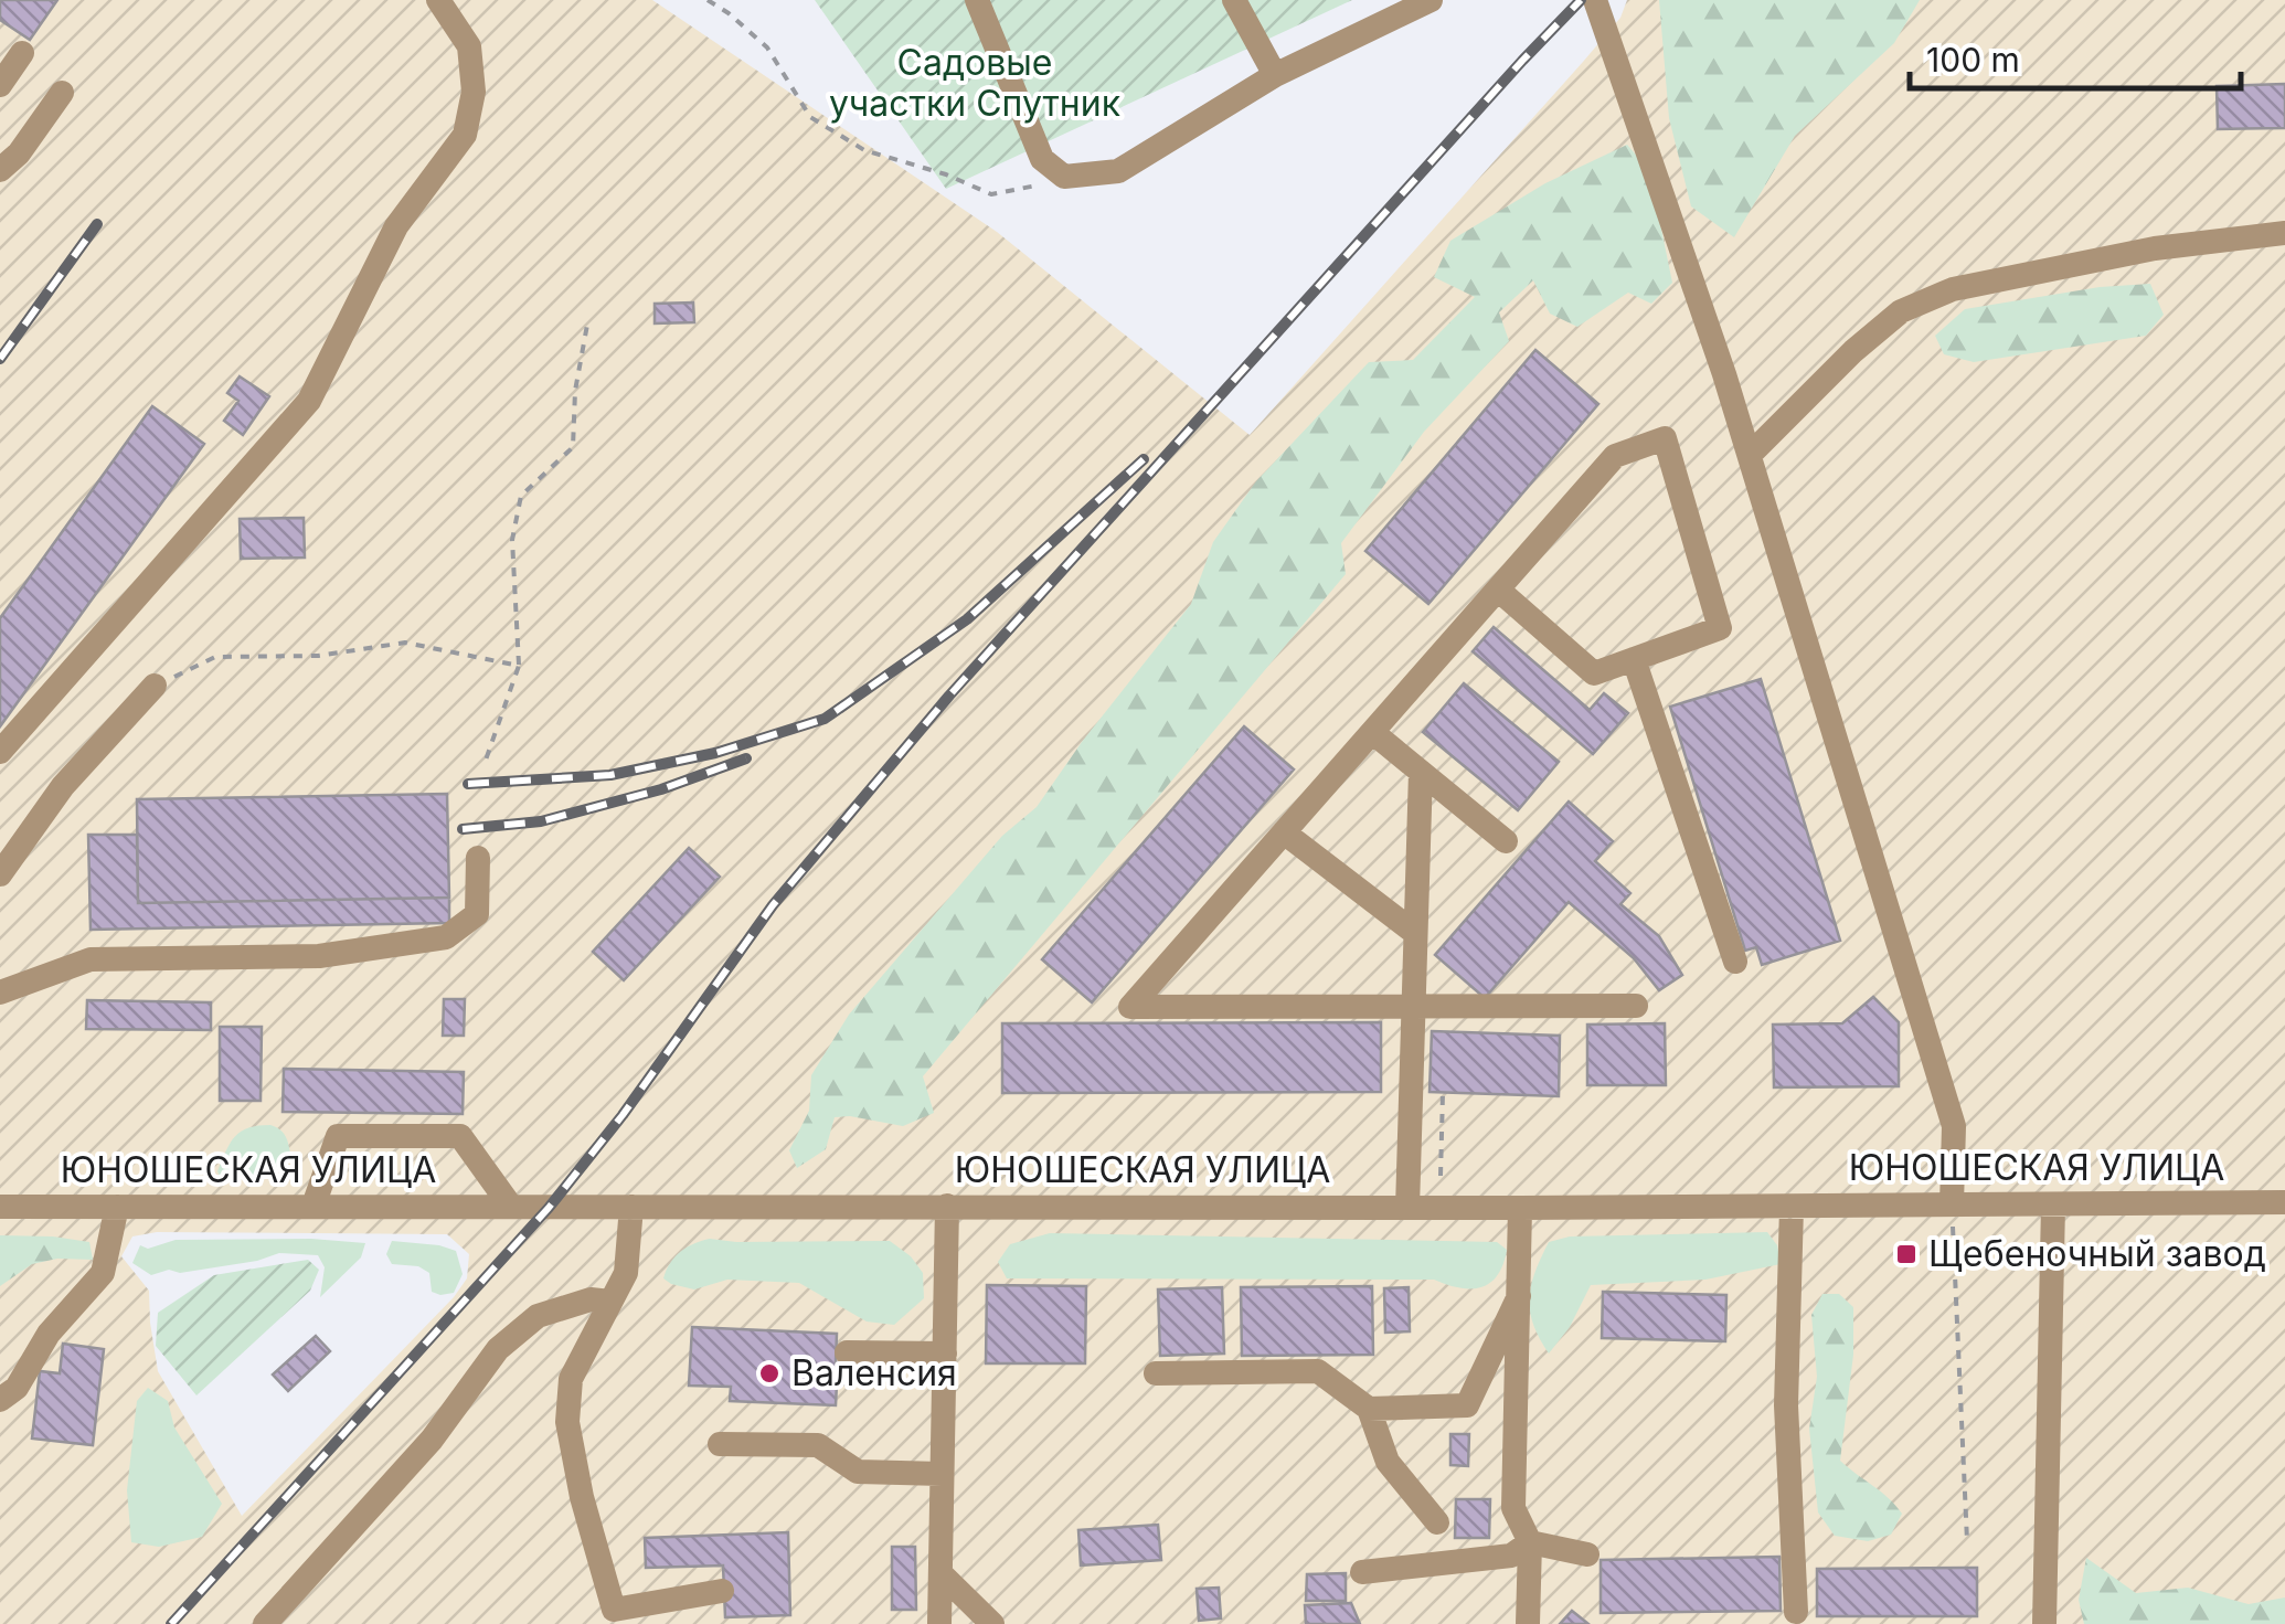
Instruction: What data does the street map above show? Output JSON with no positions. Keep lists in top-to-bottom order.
{
  "streets": {
    "street": ["ЮНОШЕСКАЯ УЛИЦА"]
  },
  "parks": ["Садовые участки Спутник"],
  "places": {
    "transit": ["Щебеночный завод"],
    "other": ["Валенсия"]
  },
  "scale_bar": "100 m"
}
